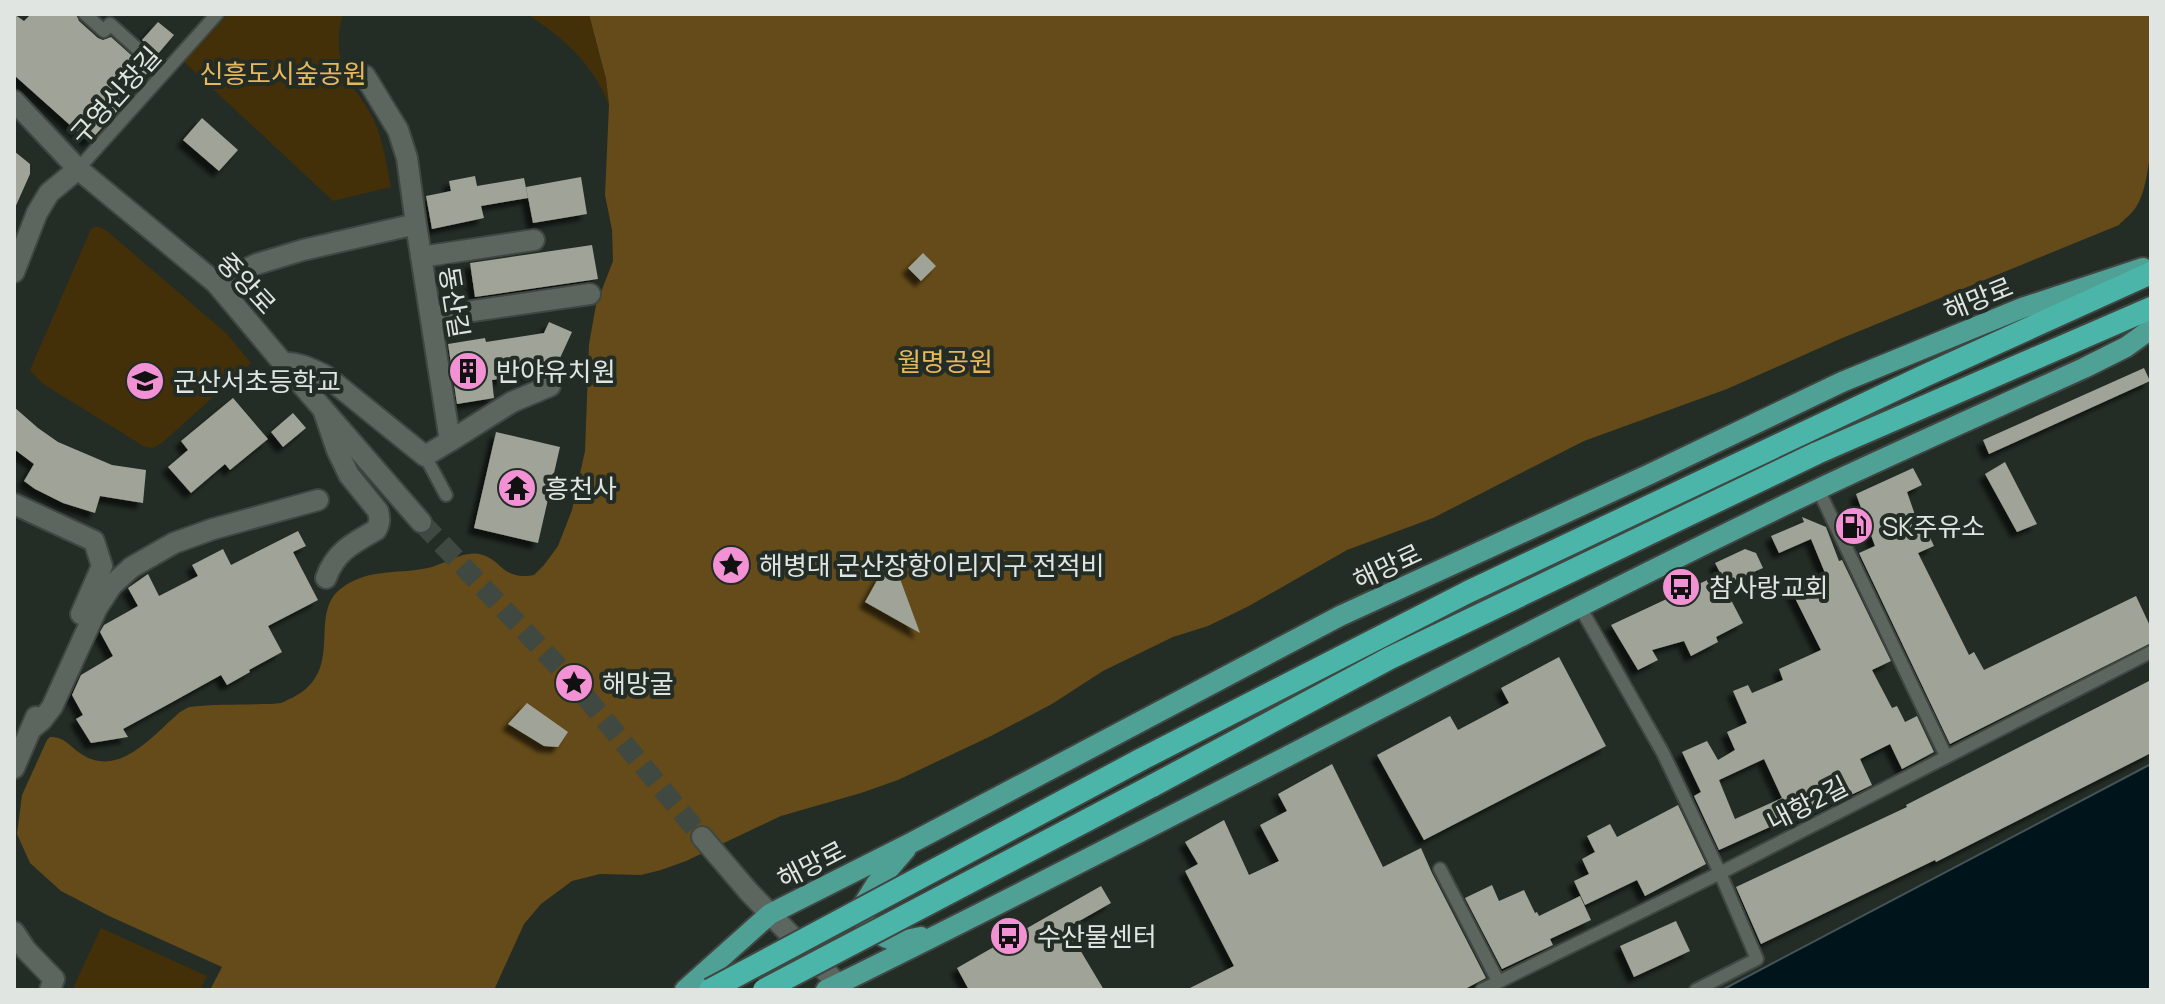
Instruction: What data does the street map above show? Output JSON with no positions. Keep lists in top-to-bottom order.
{
  "streets": {
    "main road": ["해망로"],
    "street": ["중앙로", "동산길"],
    "lane": ["구영신창길", "내항2길"]
  },
  "crossings": [
    ["구영신창길", "중앙로"]
  ],
  "parks": ["신흥도시숲공원", "월명공원"],
  "places": {
    "building": ["반야유치원"],
    "school or university": ["군산서초등학교"],
    "temple": ["흥천사"],
    "fuel station": ["SK주유소"],
    "place": ["해병대 군산장항이리지구 전적비", "해망굴"],
    "bus stop": ["참사랑교회", "수산물센터"]
  }
}
